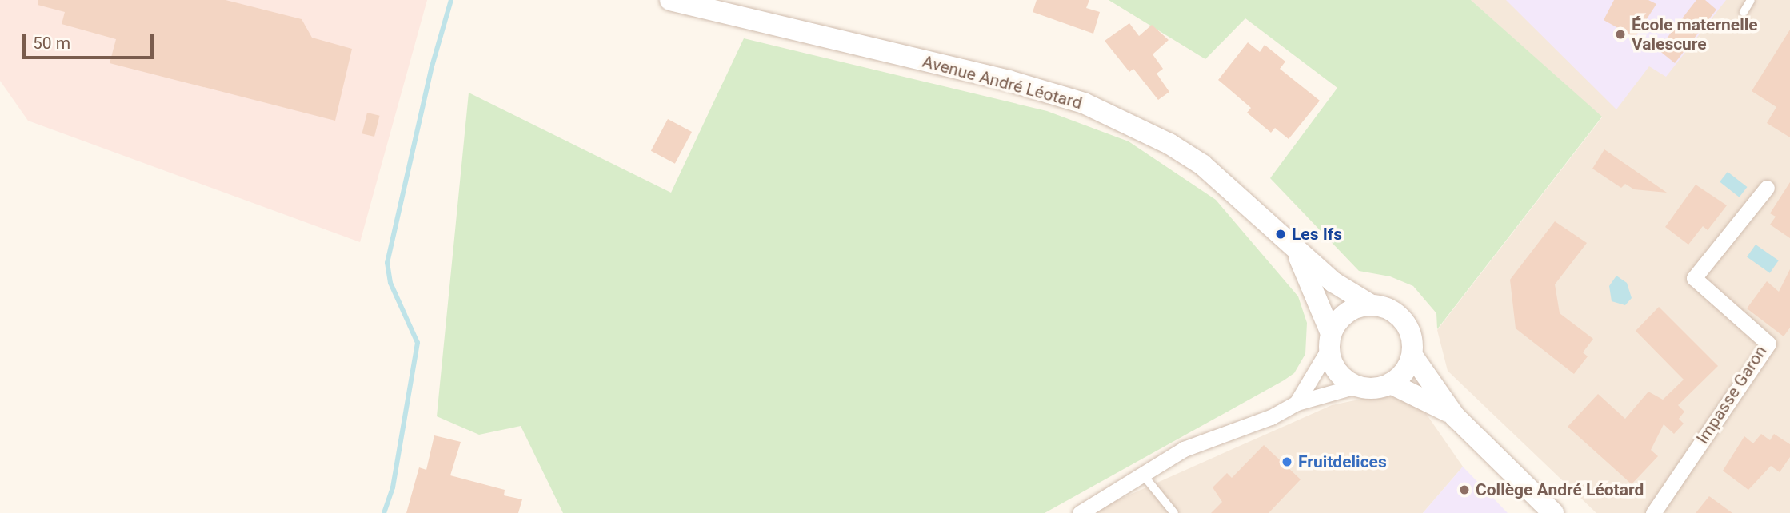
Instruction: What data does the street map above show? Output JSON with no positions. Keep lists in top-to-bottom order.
{
  "streets": {
    "main road": ["Avenue André Léotard"],
    "street": ["Impasse Garon"]
  },
  "places": [
    "École maternelle Valescure",
    "Les Ifs",
    "Fruitdelices",
    "Collège André Léotard"
  ],
  "scale_bar": "50 m"
}
